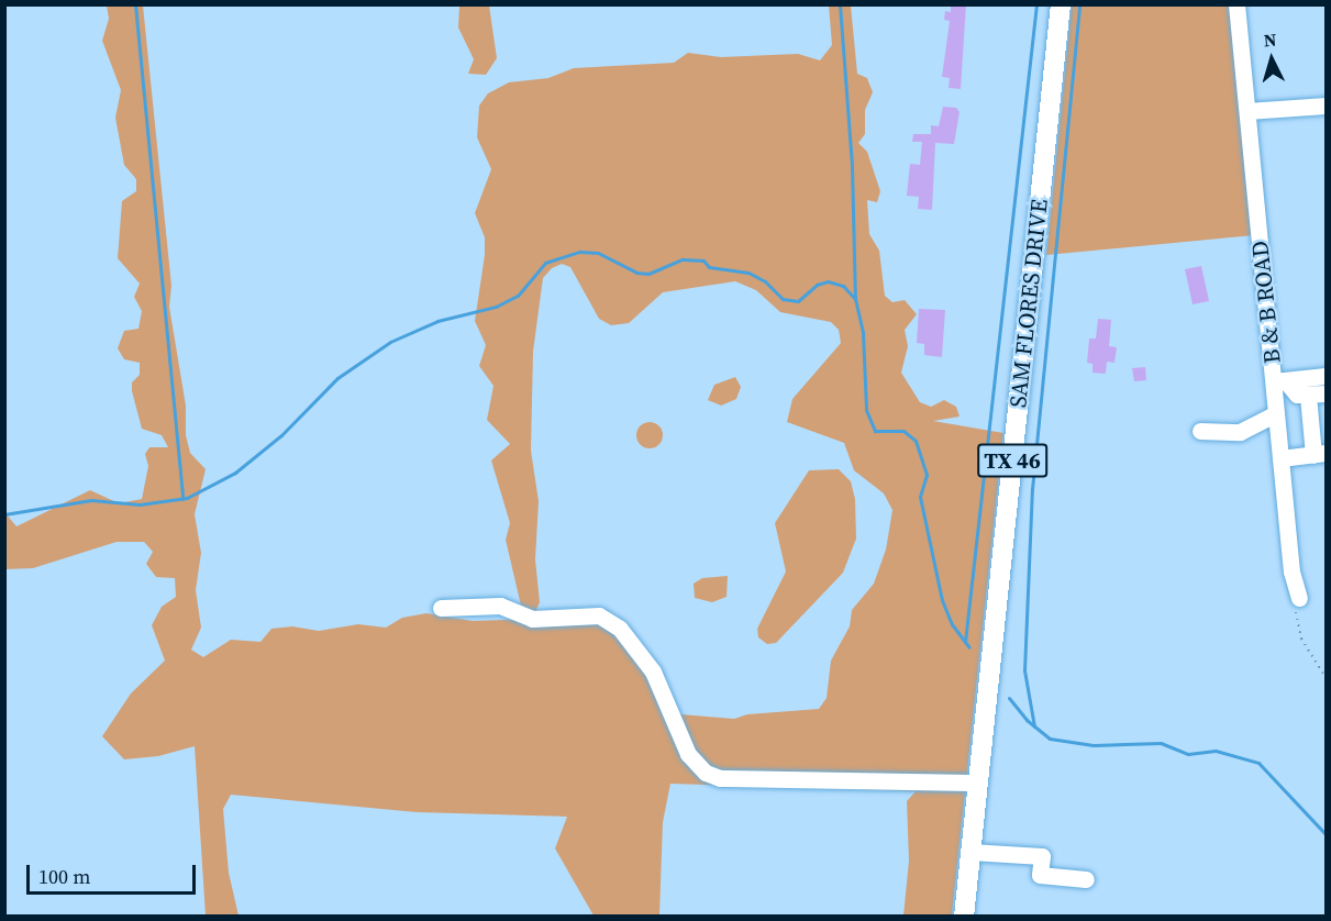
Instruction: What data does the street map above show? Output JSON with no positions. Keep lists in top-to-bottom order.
{
  "streets": {
    "main road": ["SAM FLORES DRIVE", "TX 46"],
    "street": ["B & B ROAD"]
  },
  "scale_bar": "100 m",
  "north": "top"
}
